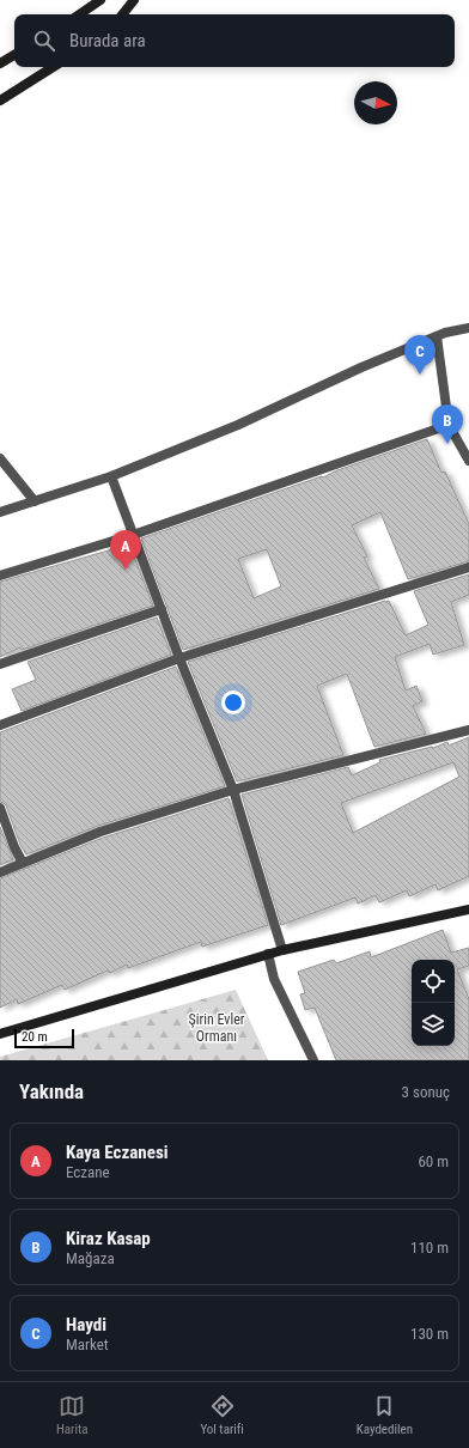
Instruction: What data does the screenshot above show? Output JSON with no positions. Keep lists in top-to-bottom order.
{
  "parks": ["Şirin Evler Ormanı"],
  "scale_bar": "20 m",
  "north": "right",
  "page": {
    "search": "Burada ara",
    "pins": ["C", "B", "A"],
    "scale": "20 m",
    "heading": ["Yakında", "3 sonuç"],
    "list": [
      {
        "mark": "A",
        "name": "Kaya Eczanesi",
        "note": "Eczane",
        "value": "60 m"
      },
      {
        "mark": "B",
        "name": "Kiraz Kasap",
        "note": "Mağaza",
        "value": "110 m"
      },
      {
        "mark": "C",
        "name": "Haydi",
        "note": "Market",
        "value": "130 m"
      }
    ],
    "nav": ["Harita", "Yol tarifi", "Kaydedilen"]
  }
}
